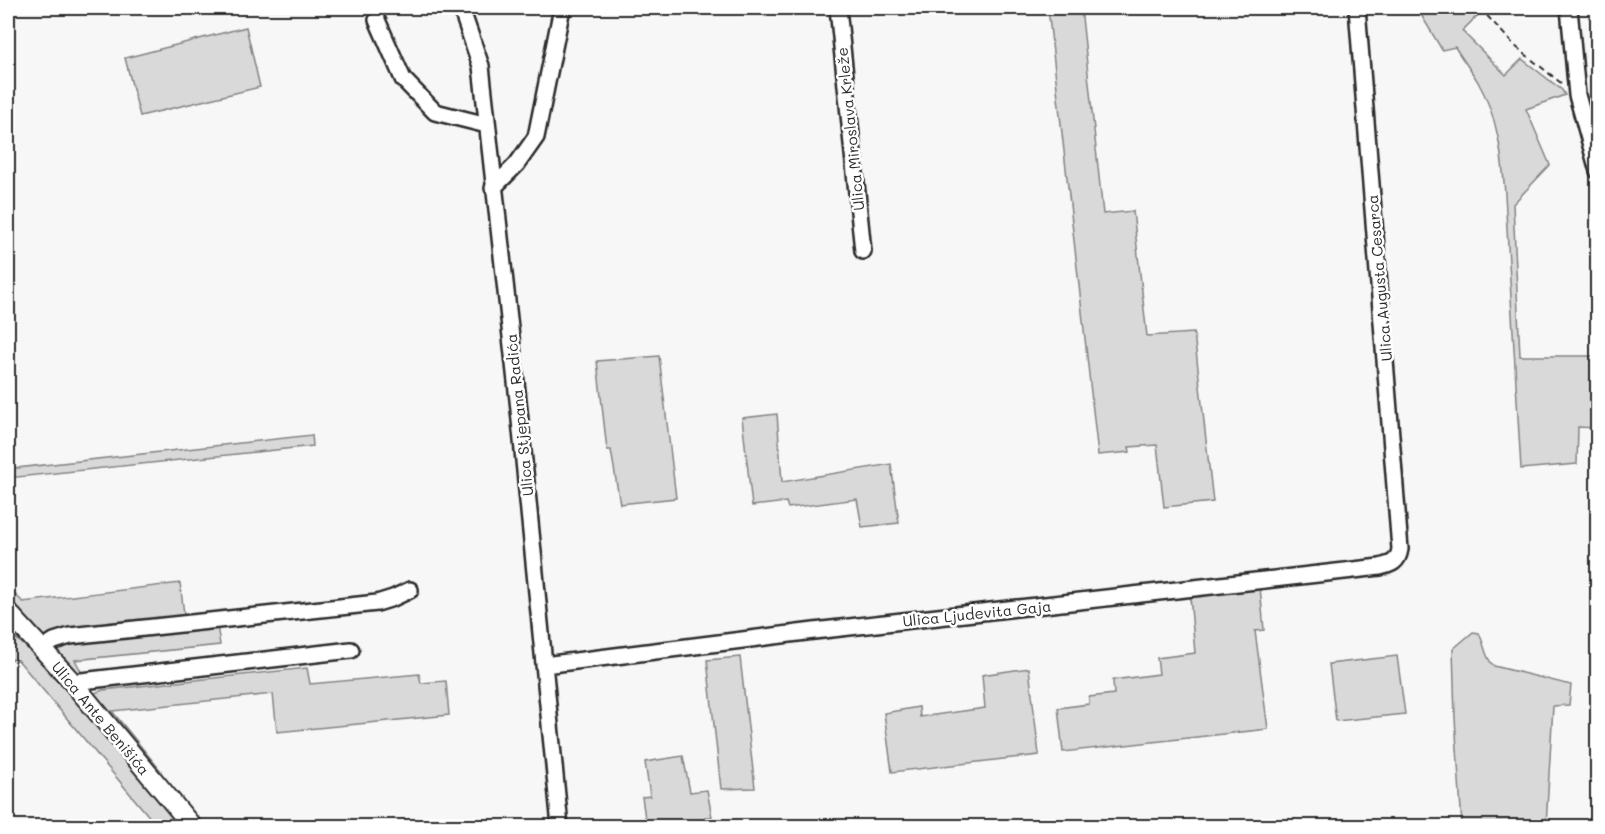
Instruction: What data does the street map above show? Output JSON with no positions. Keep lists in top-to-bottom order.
{
  "streets": {
    "main road": ["Ulica Ante Benišića"],
    "street": [
      "Ulica Miroslava Krleže",
      "Ulica Augusta Cesarca",
      "Ulica Stjepana Radića",
      "Ulica Ljudevita Gaja"
    ]
  },
  "crossings": [
    ["Ulica Augusta Cesarca", "Ulica Ljudevita Gaja"],
    ["Ulica Stjepana Radića", "Ulica Ljudevita Gaja"]
  ]
}
